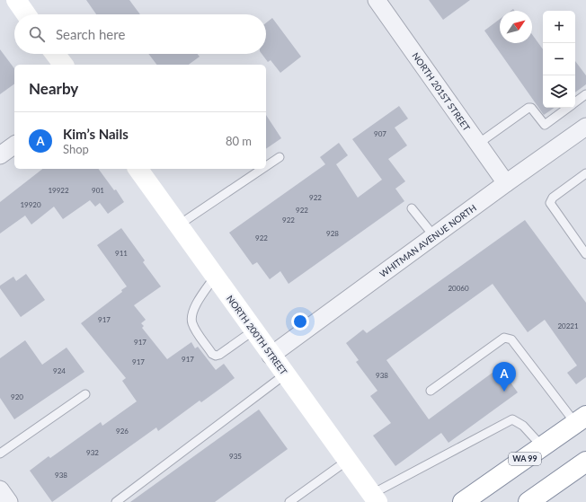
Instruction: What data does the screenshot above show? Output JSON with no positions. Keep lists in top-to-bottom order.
{
  "streets": {
    "main road": ["NORTH 200TH STREET", "WA 99"],
    "street": ["NORTH 201ST STREET", "WHITMAN AVENUE NORTH"]
  },
  "crossings": [
    ["NORTH 201ST STREET", "WHITMAN AVENUE NORTH"],
    ["WHITMAN AVENUE NORTH", "NORTH 200TH STREET"]
  ],
  "house_numbers": [
    "907",
    "19922",
    "901",
    "922",
    "19920",
    "922",
    "922",
    "928",
    "922",
    "911",
    "20060",
    "917",
    "20221",
    "917",
    "917",
    "917",
    "924",
    "938",
    "920",
    "926",
    "932",
    "935",
    "938"
  ],
  "north": "top right",
  "page": {
    "map_buttons": ["+", "−"],
    "search": "Search here",
    "heading": "Nearby",
    "list": [
      {
        "mark": "A",
        "name": "Kim’s Nails",
        "note": "Shop",
        "value": "80 m"
      }
    ],
    "pins": "A"
  }
}
